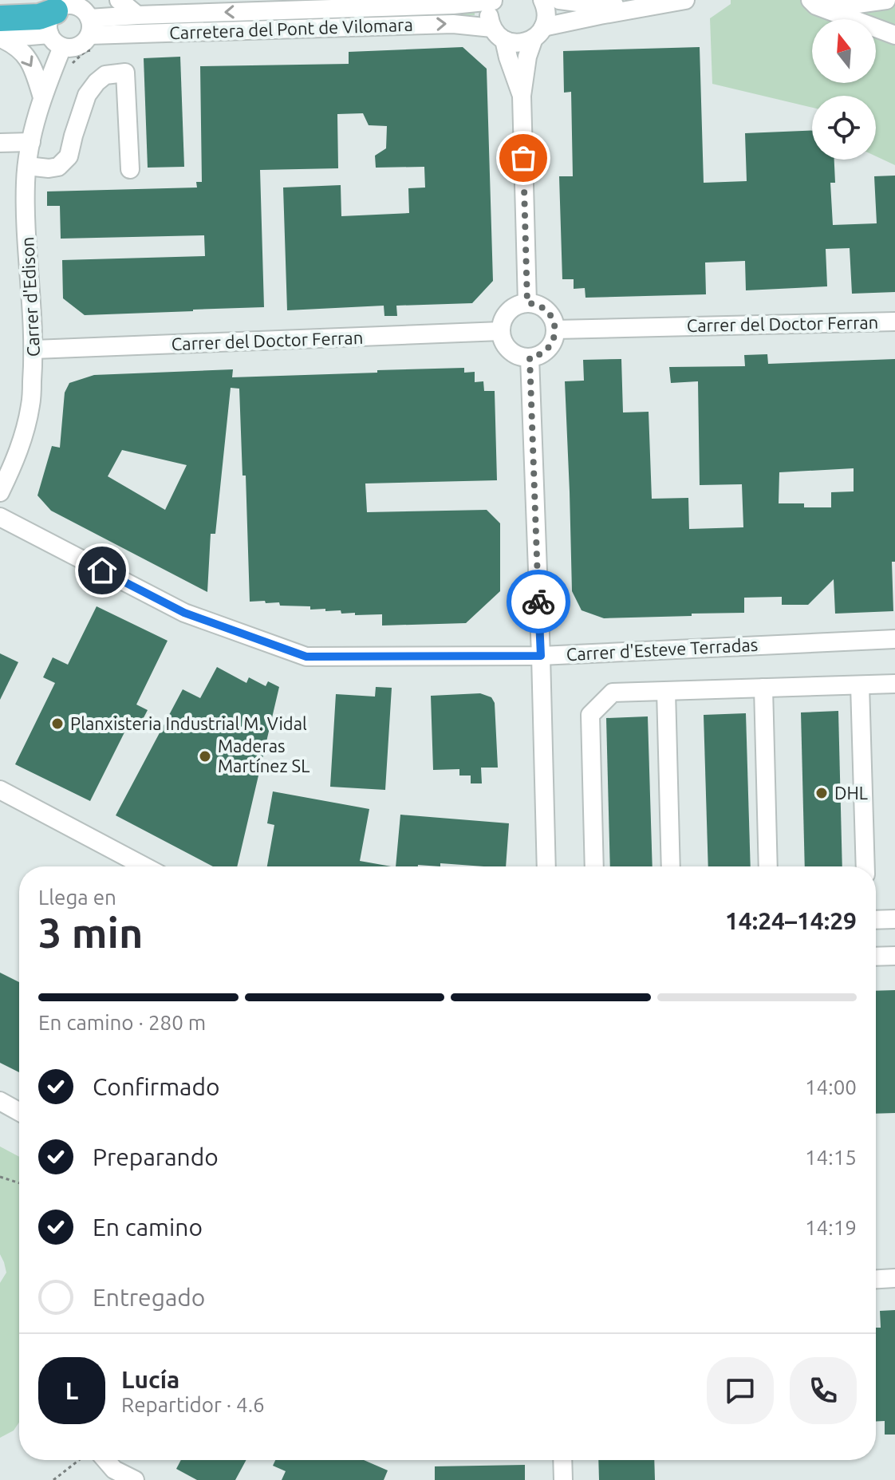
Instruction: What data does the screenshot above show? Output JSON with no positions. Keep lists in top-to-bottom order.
{
  "streets": {
    "street": [
      "Carretera del Pont de Vilomara",
      "Carrer d'Edison",
      "Carrer del Doctor Ferran",
      "Carrer d'Esteve Terradas"
    ]
  },
  "crossings": [
    ["Carrer d'Edison", "Carrer del Doctor Ferran"]
  ],
  "places": ["Planxisteria Industrial M. Vidal", "Maderas Martínez SL", "DHL"],
  "north": "top",
  "page": {
    "heading": ["3 min", "Llega en", "14:24–14:29"],
    "panel": ["Lucía", "Repartidor · 4.6"],
    "bar": "En camino · 280 m",
    "list": [
      ["Confirmado", "14:00"],
      ["Preparando", "14:15"],
      ["En camino", "14:19"],
      "Entregado"
    ],
    "round": "L"
  }
}
